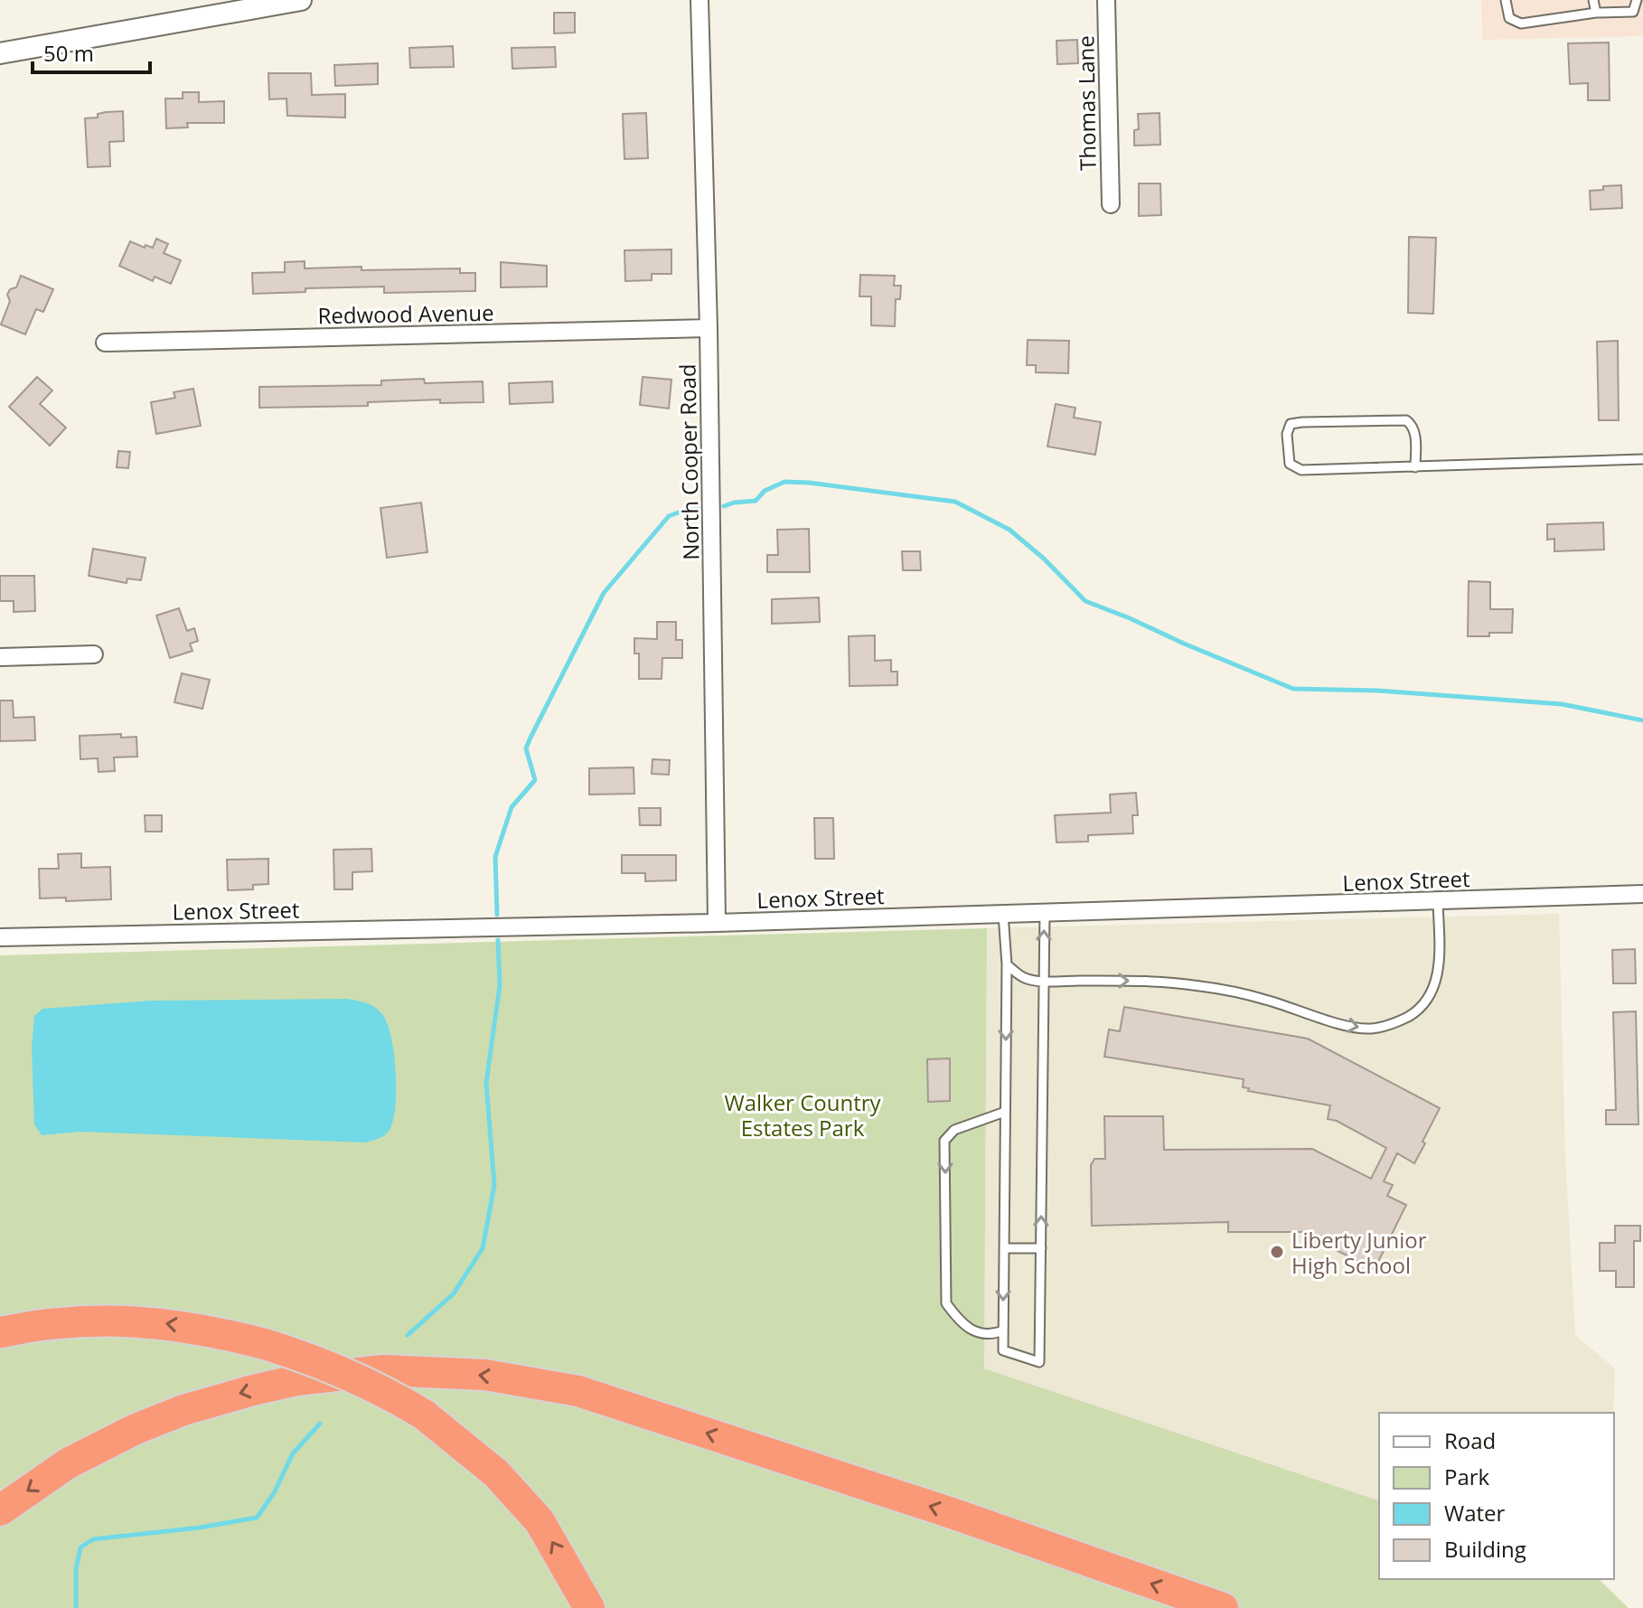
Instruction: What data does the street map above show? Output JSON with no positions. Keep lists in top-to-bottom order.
{
  "streets": {
    "street": [
      "Thomas Lane",
      "Redwood Avenue",
      "North Cooper Road",
      "Lenox Street"
    ]
  },
  "crossings": [
    ["Redwood Avenue", "North Cooper Road"],
    ["North Cooper Road", "Lenox Street"]
  ],
  "parks": ["Walker Country Estates Park"],
  "places": ["Liberty Junior High School"],
  "legend": [
    "Road",
    "Park",
    "Water",
    "Building"
  ],
  "scale_bar": "50 m"
}
